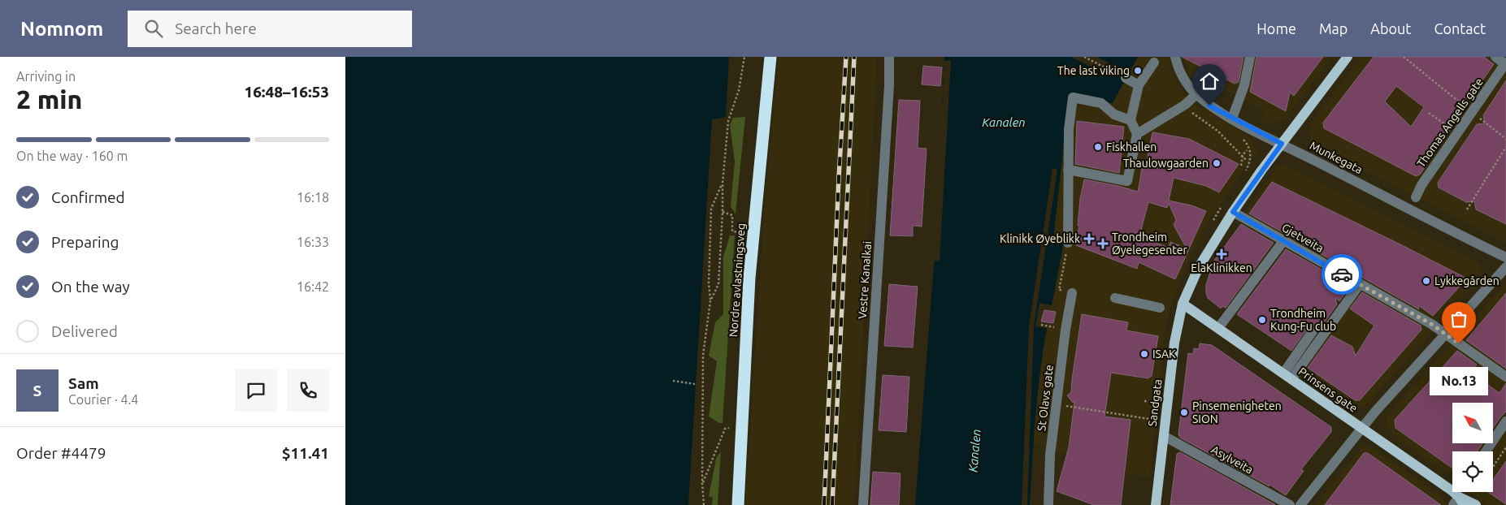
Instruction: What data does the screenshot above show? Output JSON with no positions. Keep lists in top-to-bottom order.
{
  "streets": {
    "highway": ["Nordre avlastningsveg"],
    "main road": ["Prinsens gate", "Sandgata"],
    "street": [
      "Thomas Angells gate",
      "Munkegata",
      "Gjetveita",
      "Vestre Kanalkai",
      "St Olavs gate",
      "Asylveita"
    ]
  },
  "crossings": [
    ["Munkegata", "Sandgata"],
    ["Gjetveita", "Sandgata"],
    ["Prinsens gate", "Sandgata"],
    ["Sandgata", "Asylveita"]
  ],
  "water": ["Kanalen"],
  "places": {
    "other": [
      "The last viking",
      "Fiskhallen",
      "Thaulowgaarden",
      "Lykkegården",
      "Trondheim Kung-Fu club",
      "No.13",
      "ISAK",
      "Pinsemenigheten SION"
    ],
    "health": ["Klinikk Øyeblikk", "Trondheim Øyelegesenter", "ElaKlinikken"]
  },
  "north": "top left",
  "page": {
    "header": "Nomnom",
    "search": "Search here",
    "nav": [
      "Home",
      "Map",
      "About",
      "Contact"
    ],
    "heading": ["2 min", "Arriving in", "16:48–16:53"],
    "panel": [
      "Sam",
      "Courier · 4.4",
      "Order #4479",
      "$11.41"
    ],
    "bar": "On the way · 160 m",
    "list": [
      ["Confirmed", "16:18"],
      ["Preparing", "16:33"],
      ["On the way", "16:42"],
      "Delivered"
    ],
    "bubble": "No.13",
    "round": "S"
  }
}
